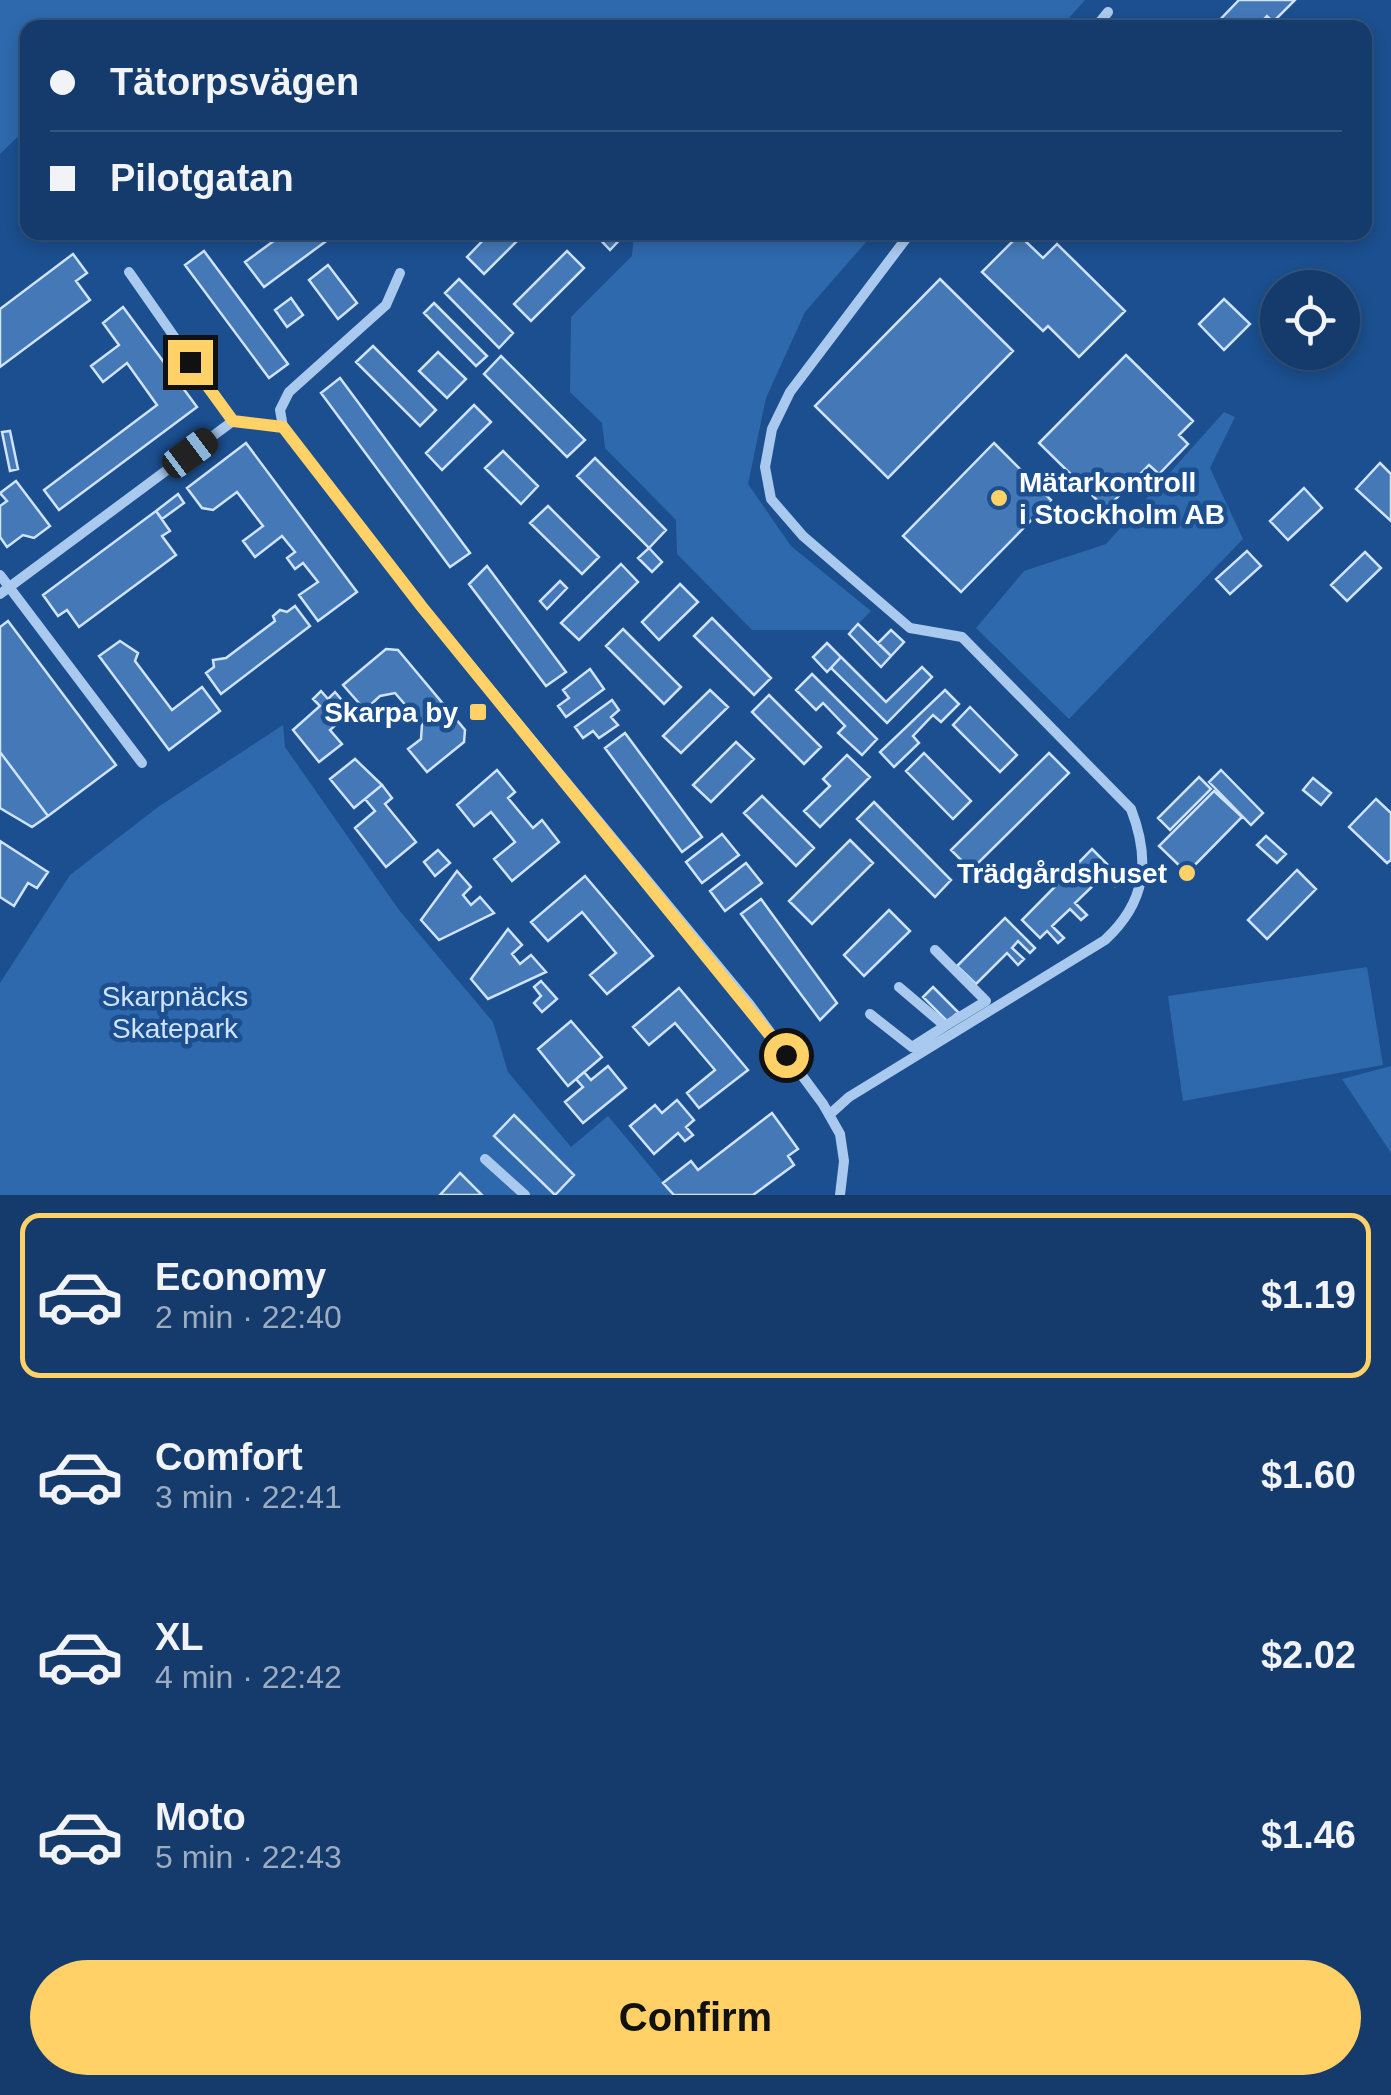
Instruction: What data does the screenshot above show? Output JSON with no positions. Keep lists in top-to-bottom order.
{
  "parks": ["Skarpnäcks Skatepark"],
  "places": {
    "other": ["Mätarkontroll i Stockholm AB", "Trädgårdshuset"],
    "transit": ["Skarpa by"]
  },
  "page": {
    "banner": ["Tätorpsvägen", "Pilotgatan"],
    "list": [
      {
        "name": "Economy",
        "note": "2 min · 22:40",
        "value": "$1.19"
      },
      {
        "name": "Comfort",
        "note": "3 min · 22:41",
        "value": "$1.60"
      },
      {
        "name": "XL",
        "note": "4 min · 22:42",
        "value": "$2.02"
      },
      {
        "name": "Moto",
        "note": "5 min · 22:43",
        "value": "$1.46"
      }
    ],
    "buttons": "Confirm"
  }
}
